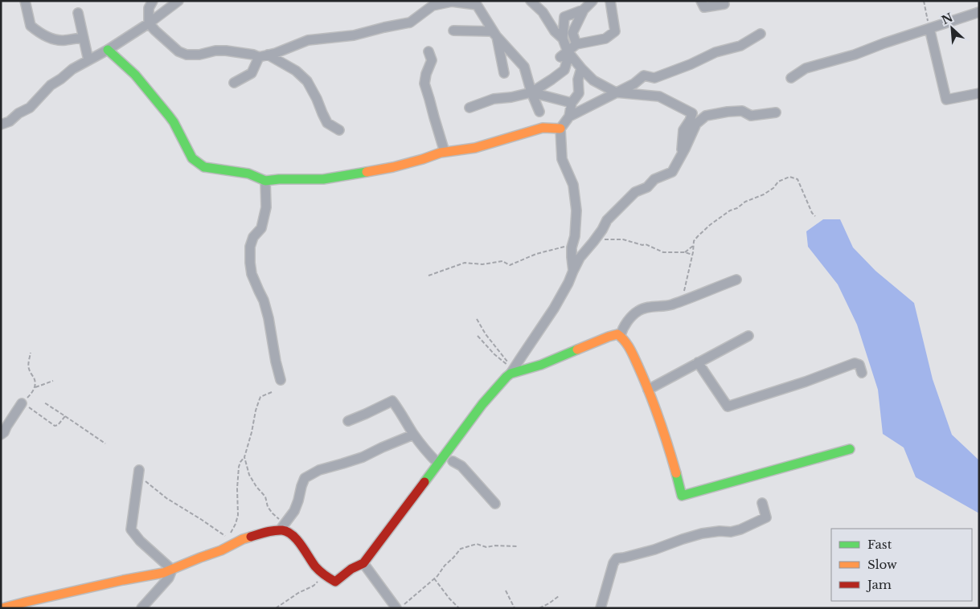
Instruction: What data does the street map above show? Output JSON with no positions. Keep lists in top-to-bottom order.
{
  "legend": ["Fast", "Slow", "Jam"],
  "north": "top left"
}
